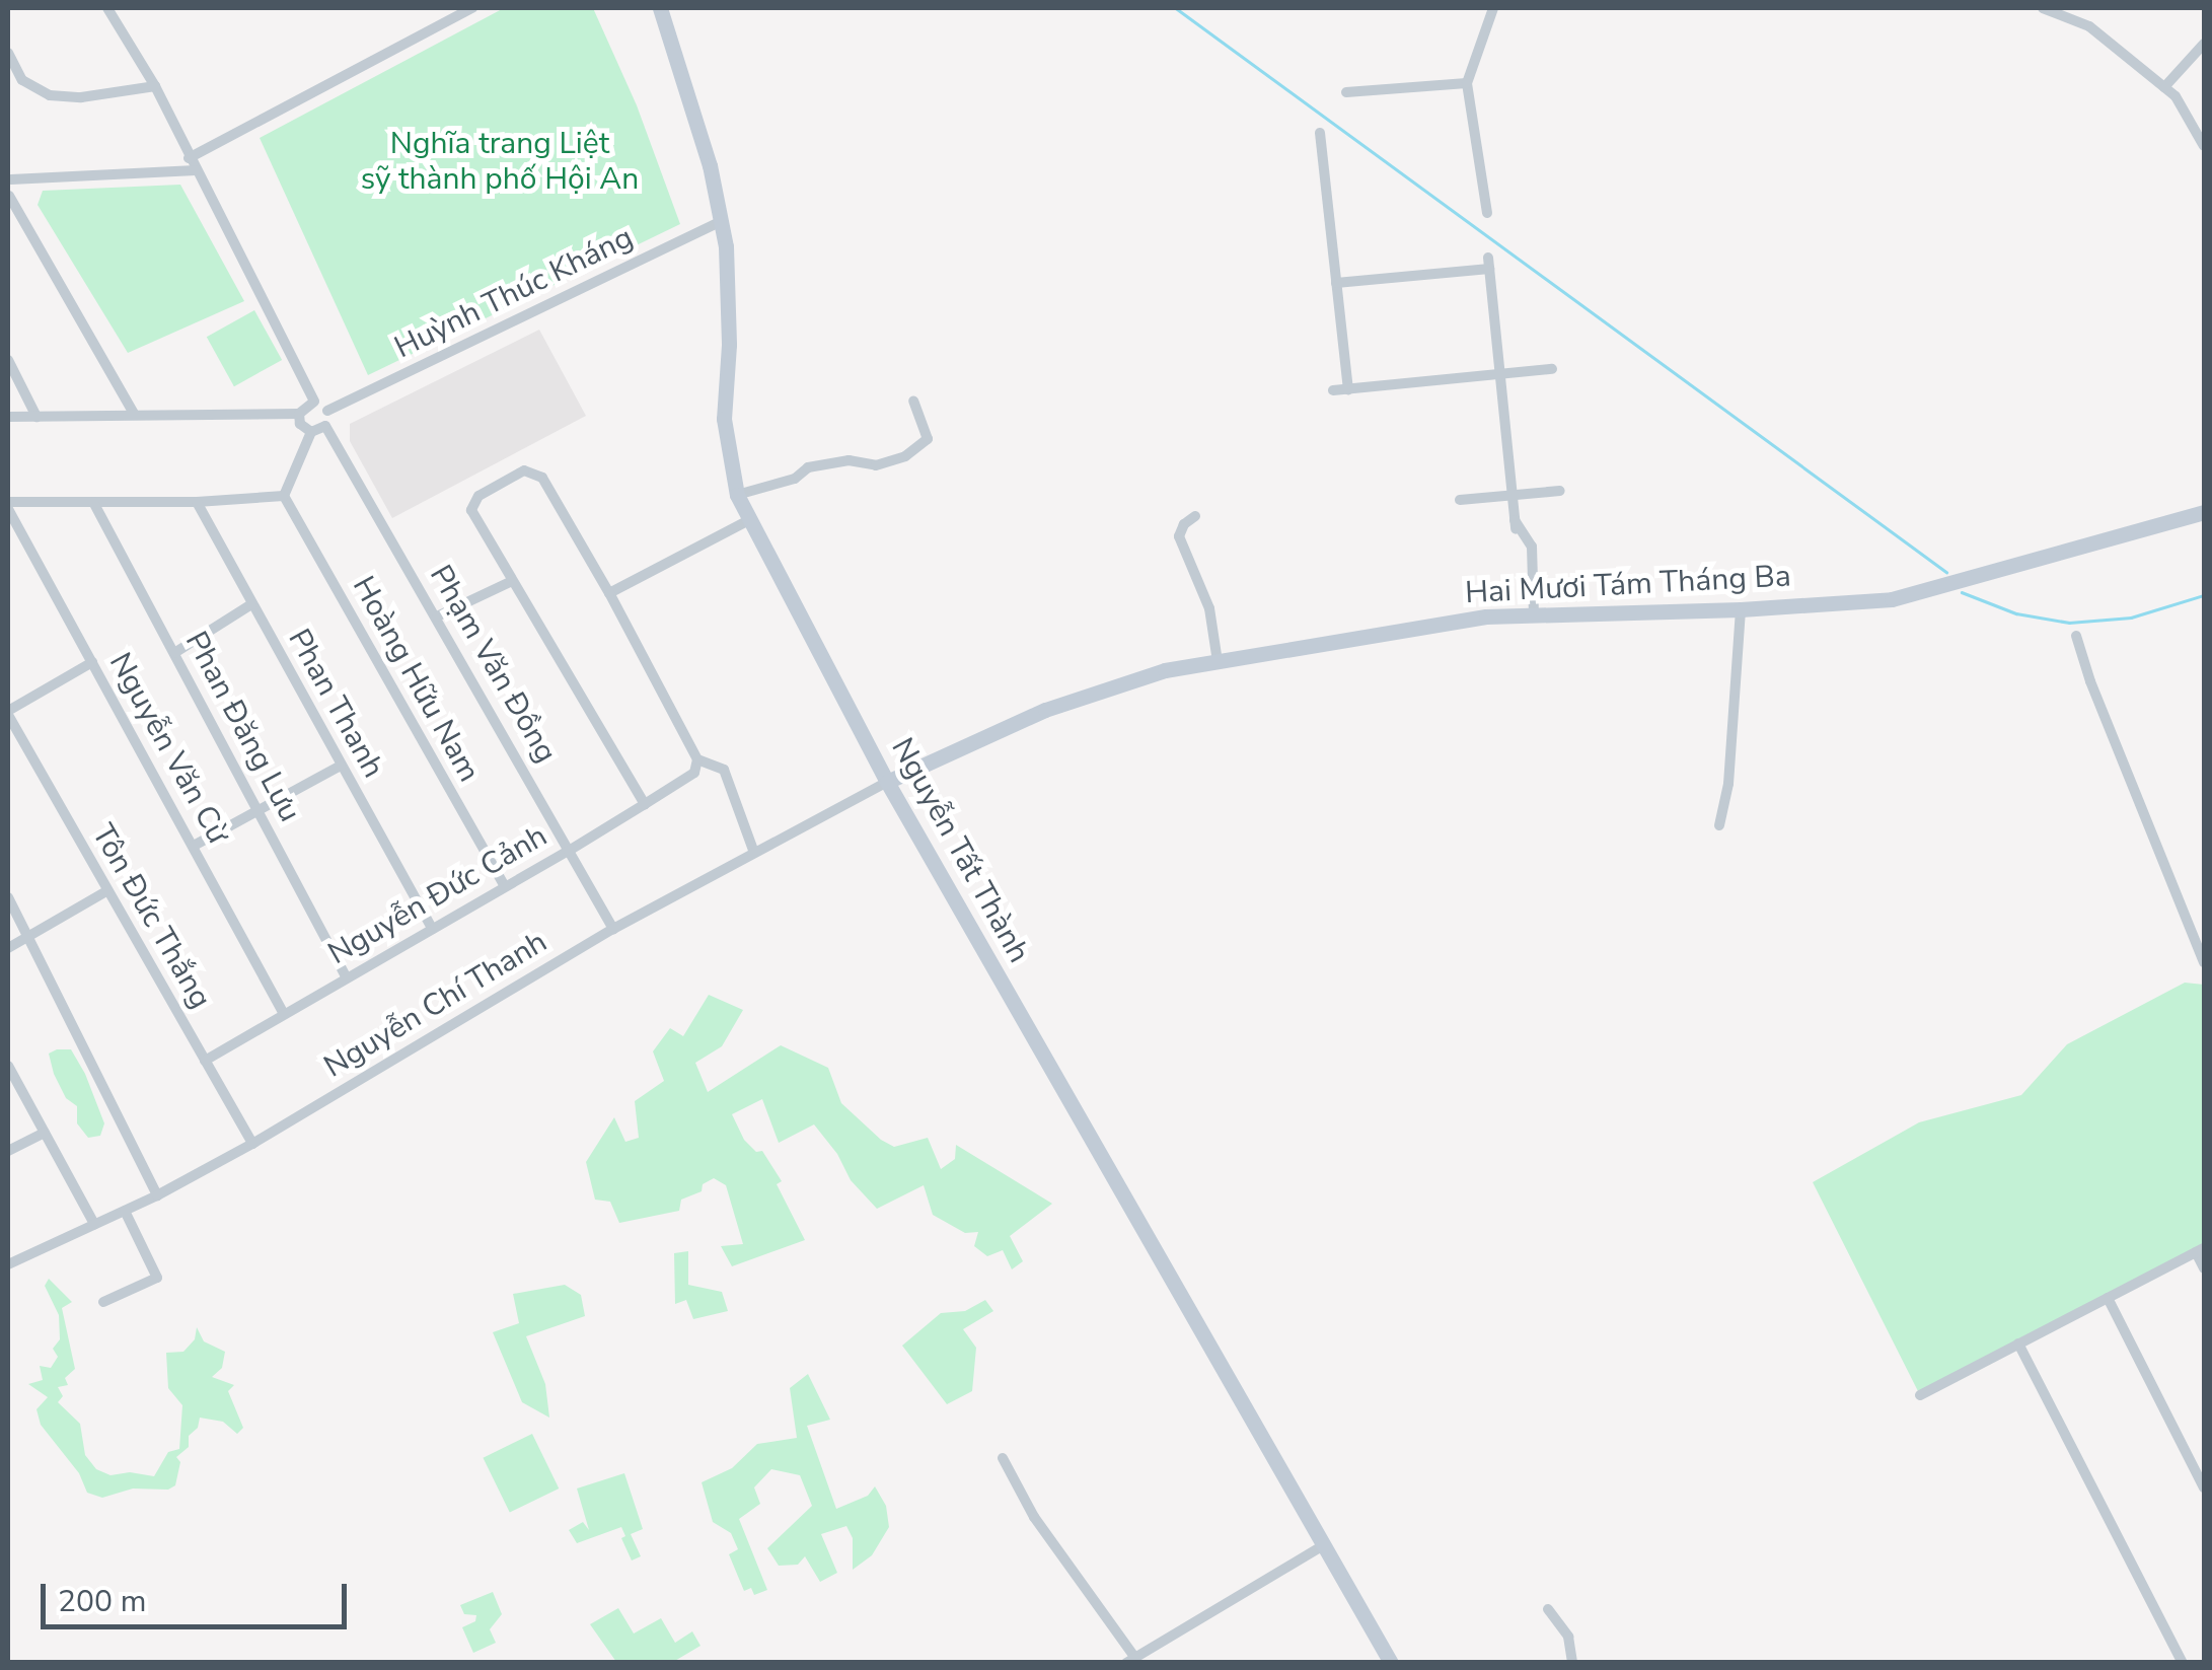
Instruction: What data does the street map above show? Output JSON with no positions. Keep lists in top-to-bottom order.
{
  "streets": {
    "main road": ["Hai Mươi Tám Tháng Ba", "Nguyễn Tất Thành"],
    "street": [
      "Huỳnh Thúc Kháng",
      "Phạm Văn Đồng",
      "Hoàng Hữu Nam",
      "Phan Thanh",
      "Phan Đăng Lưu",
      "Nguyễn Văn Cừ",
      "Nguyễn Đức Cảnh",
      "Tôn Đức Thắng",
      "Nguyễn Chí Thanh"
    ]
  },
  "crossings": [
    ["Huỳnh Thúc Kháng", "Phạm Văn Đồng"],
    ["Huỳnh Thúc Kháng", "Nguyễn Tất Thành"],
    ["Hai Mươi Tám Tháng Ba", "Nguyễn Tất Thành"],
    ["Hai Mươi Tám Tháng Ba", "Nguyễn Chí Thanh"],
    ["Phạm Văn Đồng", "Nguyễn Đức Cảnh"],
    ["Phạm Văn Đồng", "Nguyễn Chí Thanh"],
    ["Hoàng Hữu Nam", "Nguyễn Đức Cảnh"],
    ["Phan Thanh", "Nguyễn Đức Cảnh"],
    ["Phan Đăng Lưu", "Nguyễn Đức Cảnh"],
    ["Nguyễn Văn Cừ", "Nguyễn Đức Cảnh"],
    ["Nguyễn Tất Thành", "Nguyễn Chí Thanh"],
    ["Nguyễn Đức Cảnh", "Tôn Đức Thắng"],
    ["Tôn Đức Thắng", "Nguyễn Chí Thanh"]
  ],
  "parks": ["Nghĩa trang Liệt sỹ thành phố Hội An"],
  "scale_bar": "200 m"
}
